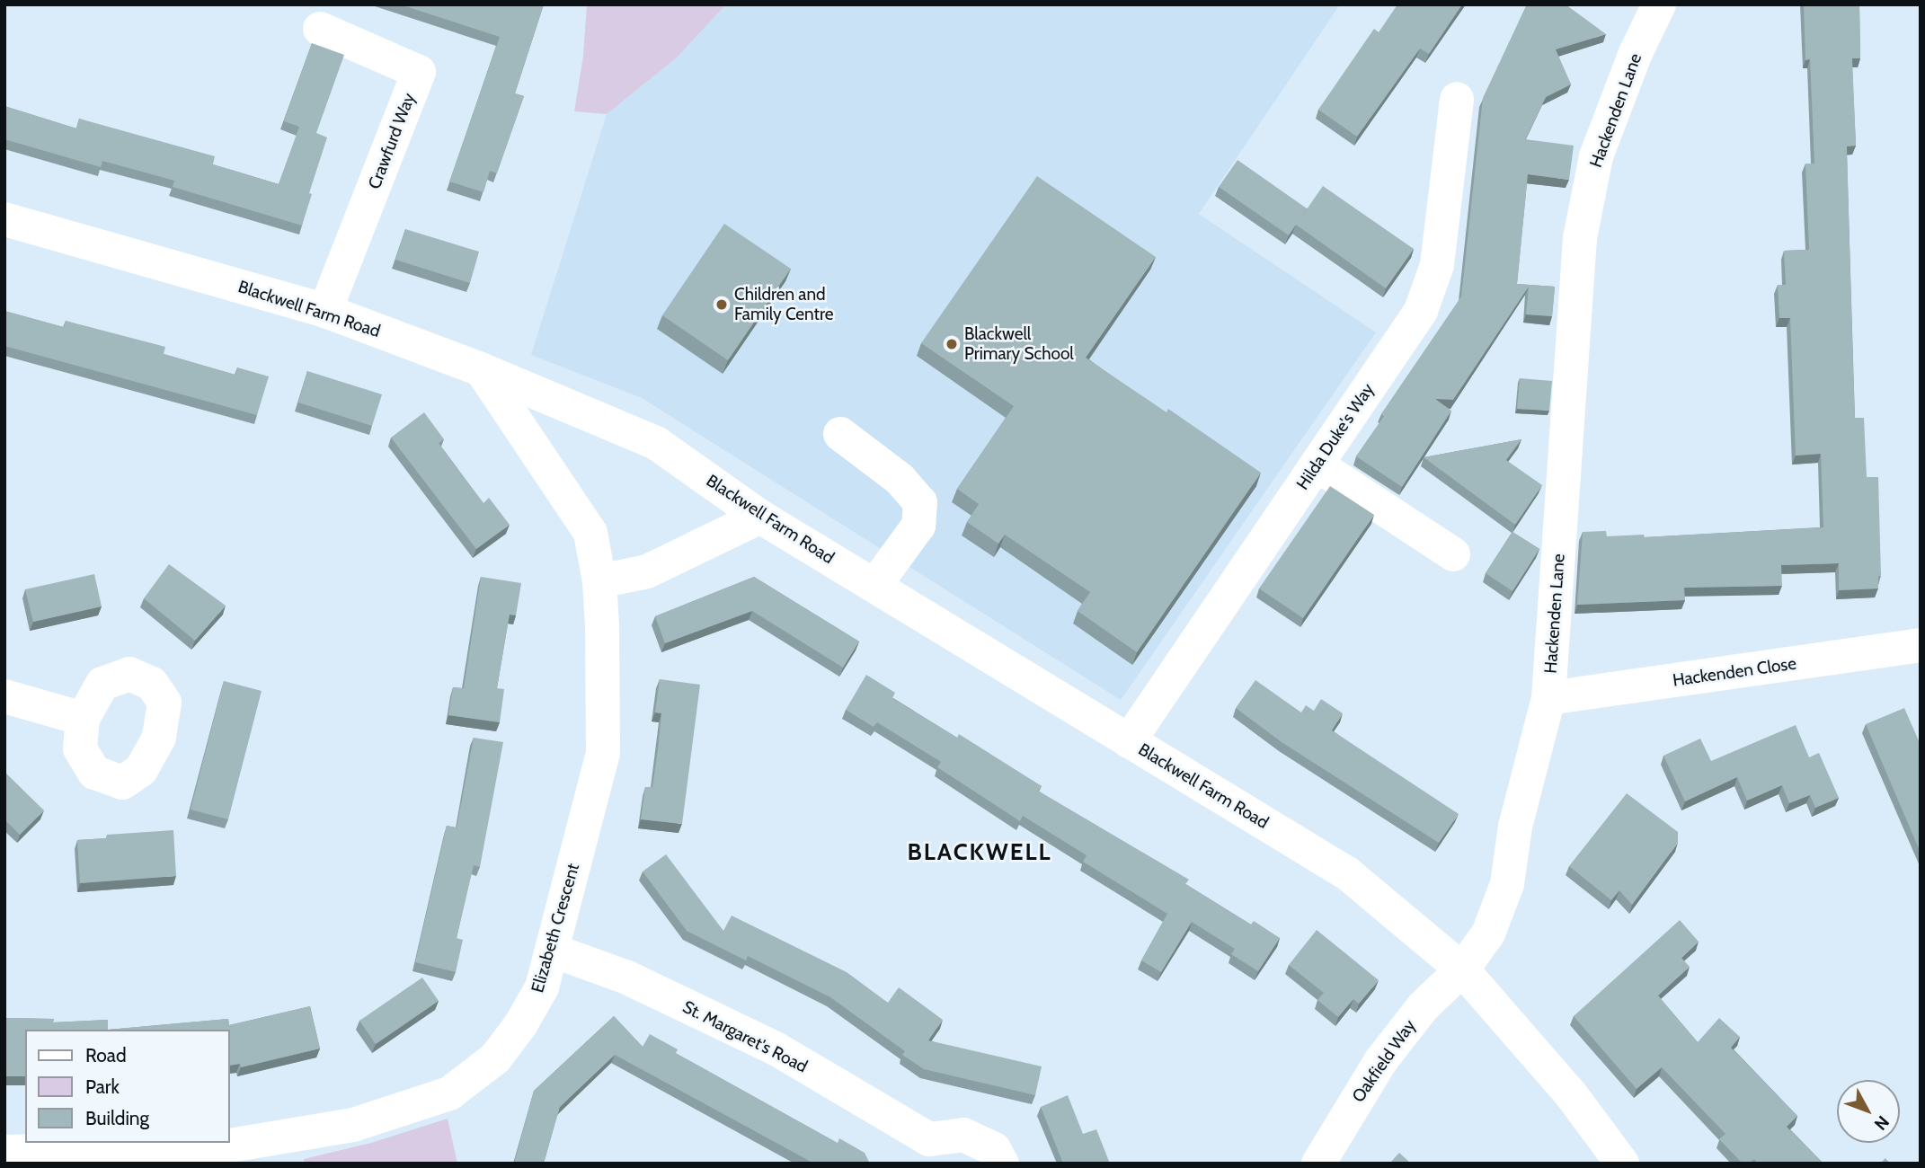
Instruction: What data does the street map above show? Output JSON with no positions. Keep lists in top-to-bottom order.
{
  "streets": {
    "street": [
      "Hackenden Lane",
      "Crawfurd Way",
      "Blackwell Farm Road",
      "Hilda Duke's Way",
      "Hackenden Close",
      "Elizabeth Crescent",
      "St. Margaret's Road",
      "Oakfield Way"
    ]
  },
  "crossings": [
    ["Hackenden Lane", "Blackwell Farm Road"],
    ["Hackenden Lane", "Hackenden Close"],
    ["Hackenden Lane", "Oakfield Way"],
    ["Crawfurd Way", "Blackwell Farm Road"],
    ["Blackwell Farm Road", "Hilda Duke's Way"],
    ["Blackwell Farm Road", "Elizabeth Crescent"],
    ["Blackwell Farm Road", "Oakfield Way"],
    ["Elizabeth Crescent", "St. Margaret's Road"]
  ],
  "districts": ["BLACKWELL"],
  "places": ["Children and Family Centre", "Blackwell Primary School"],
  "legend": ["Road", "Park", "Building"],
  "north": "bottom right"
}
